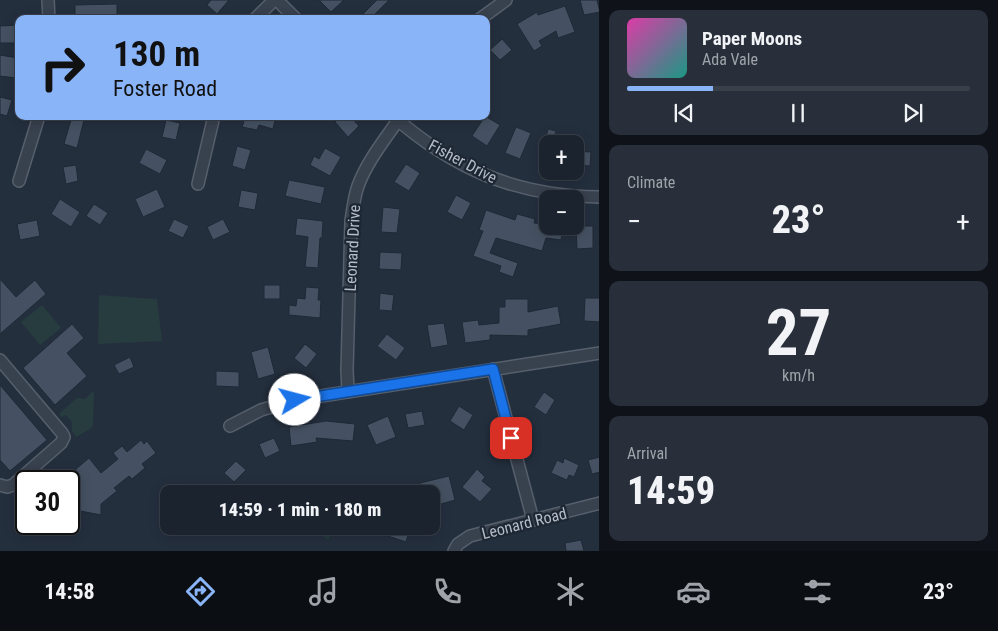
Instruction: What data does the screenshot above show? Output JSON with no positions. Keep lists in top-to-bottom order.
{
  "streets": {
    "street": ["Fisher Drive", "Leonard Drive", "Leonard Road"]
  },
  "page": {
    "turn": ["130 m", "Foster Road"],
    "song": ["Paper Moons", "Ada Vale"],
    "map_buttons": ["+", "−"],
    "tile": [
      "Climate",
      ["27", "km/h"],
      ["Arrival", "14:59"]
    ],
    "heat": ["−", "23°", "+"],
    "limit": "30",
    "trip": "14:59 · 1 min · 180 m",
    "tabs": ["14:58", "23°"]
  }
}
